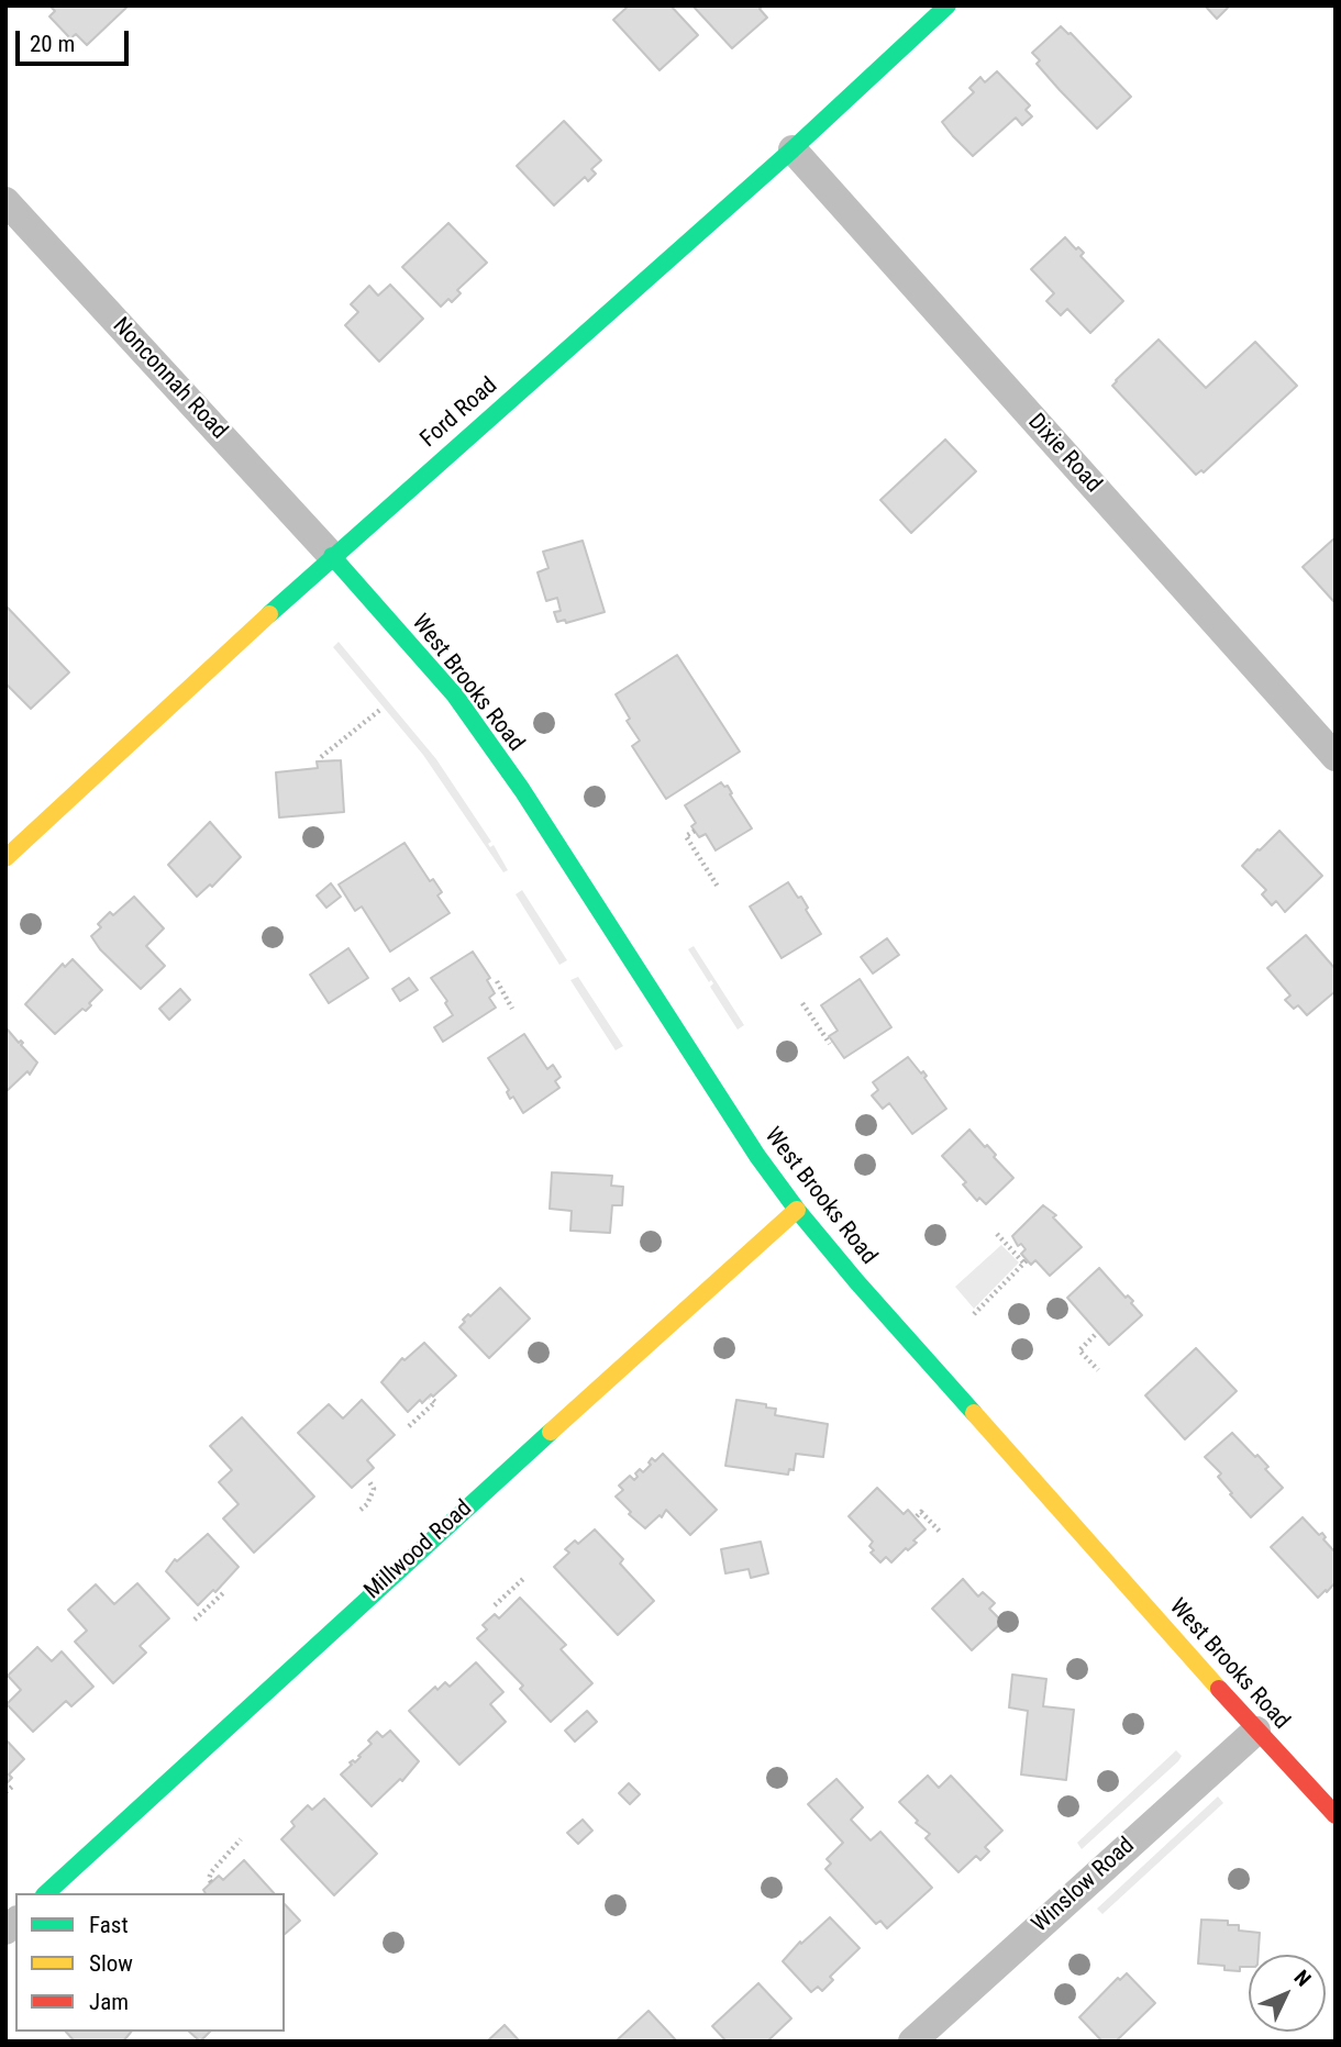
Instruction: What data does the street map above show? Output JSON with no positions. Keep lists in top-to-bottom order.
{
  "streets": {
    "street": [
      "Nonconnah Road",
      "Ford Road",
      "Dixie Road",
      "West Brooks Road",
      "Millwood Road",
      "Winslow Road"
    ]
  },
  "crossings": [
    ["Nonconnah Road", "Ford Road"],
    ["Nonconnah Road", "West Brooks Road"],
    ["Ford Road", "Dixie Road"],
    ["Ford Road", "West Brooks Road"],
    ["West Brooks Road", "Millwood Road"],
    ["West Brooks Road", "Winslow Road"]
  ],
  "legend": ["Fast", "Slow", "Jam"],
  "scale_bar": "20 m",
  "north": "top right"
}
